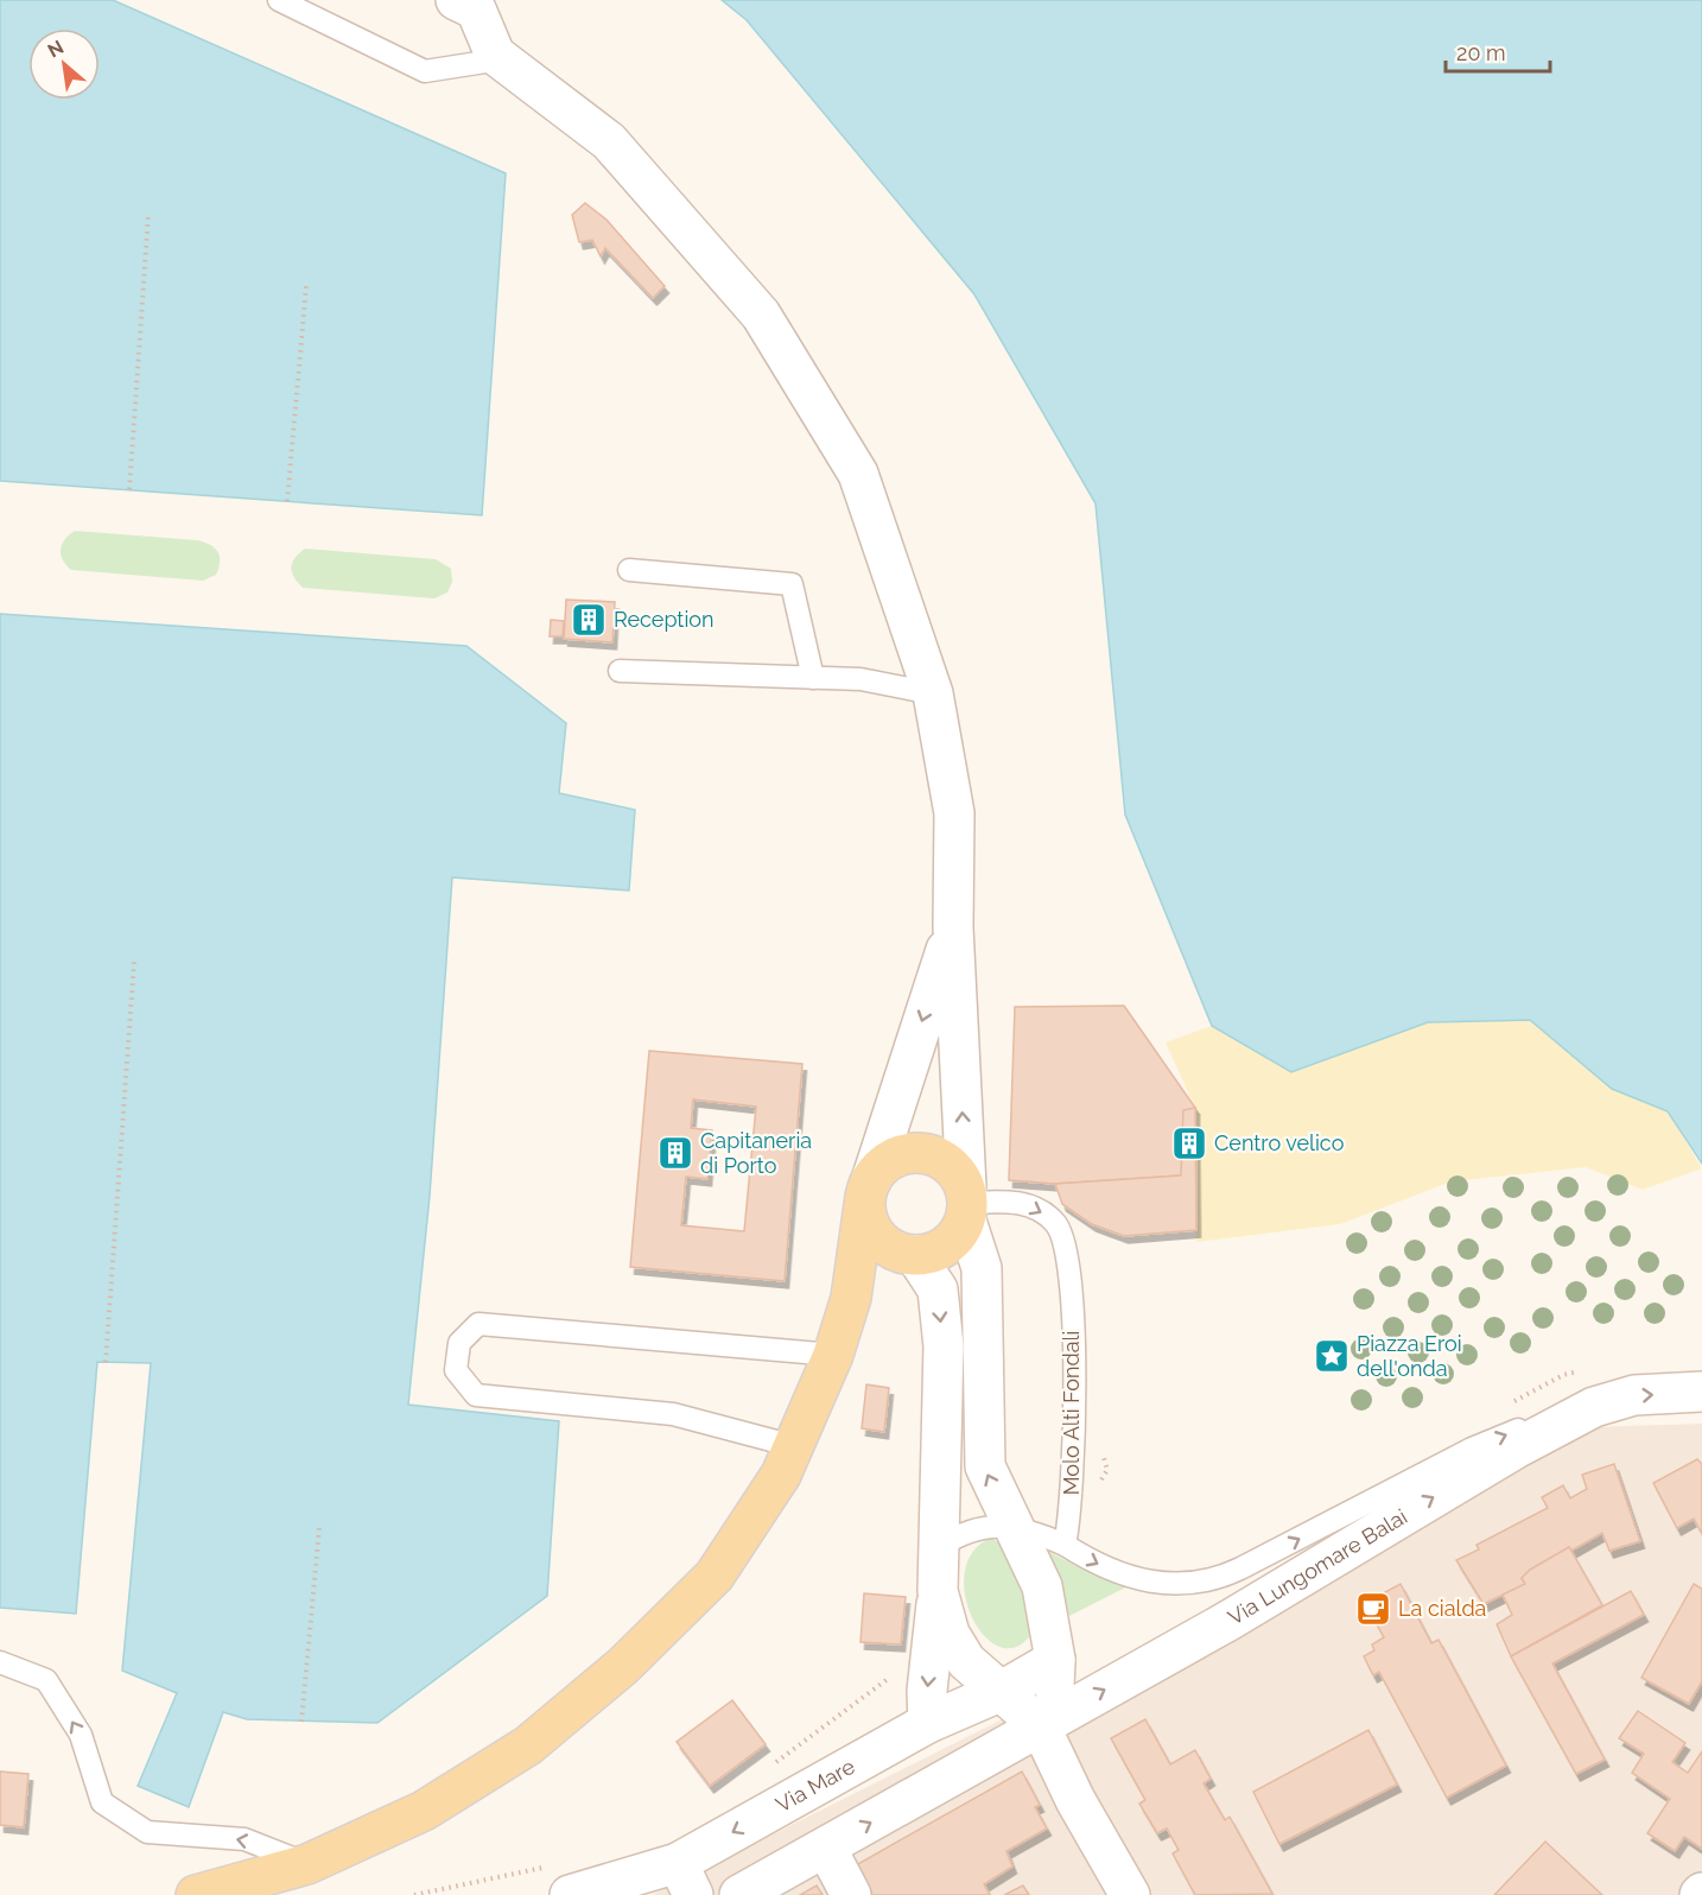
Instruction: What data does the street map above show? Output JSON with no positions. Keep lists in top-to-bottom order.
{
  "streets": {
    "street": ["Via Lungomare Balai", "Via Mare"],
    "lane": ["Molo Alti Fondali"]
  },
  "crossings": [
    ["Molo Alti Fondali", "Via Lungomare Balai"]
  ],
  "one_way": ["Molo Alti Fondali", "Via Lungomare Balai"],
  "places": {
    "building": ["Reception", "Centro velico", "Capitaneria di Porto"],
    "place": ["Piazza Eroi dell'onda"],
    "cafe": ["La cialda"]
  },
  "scale_bar": "20 m",
  "north": "top left"
}
